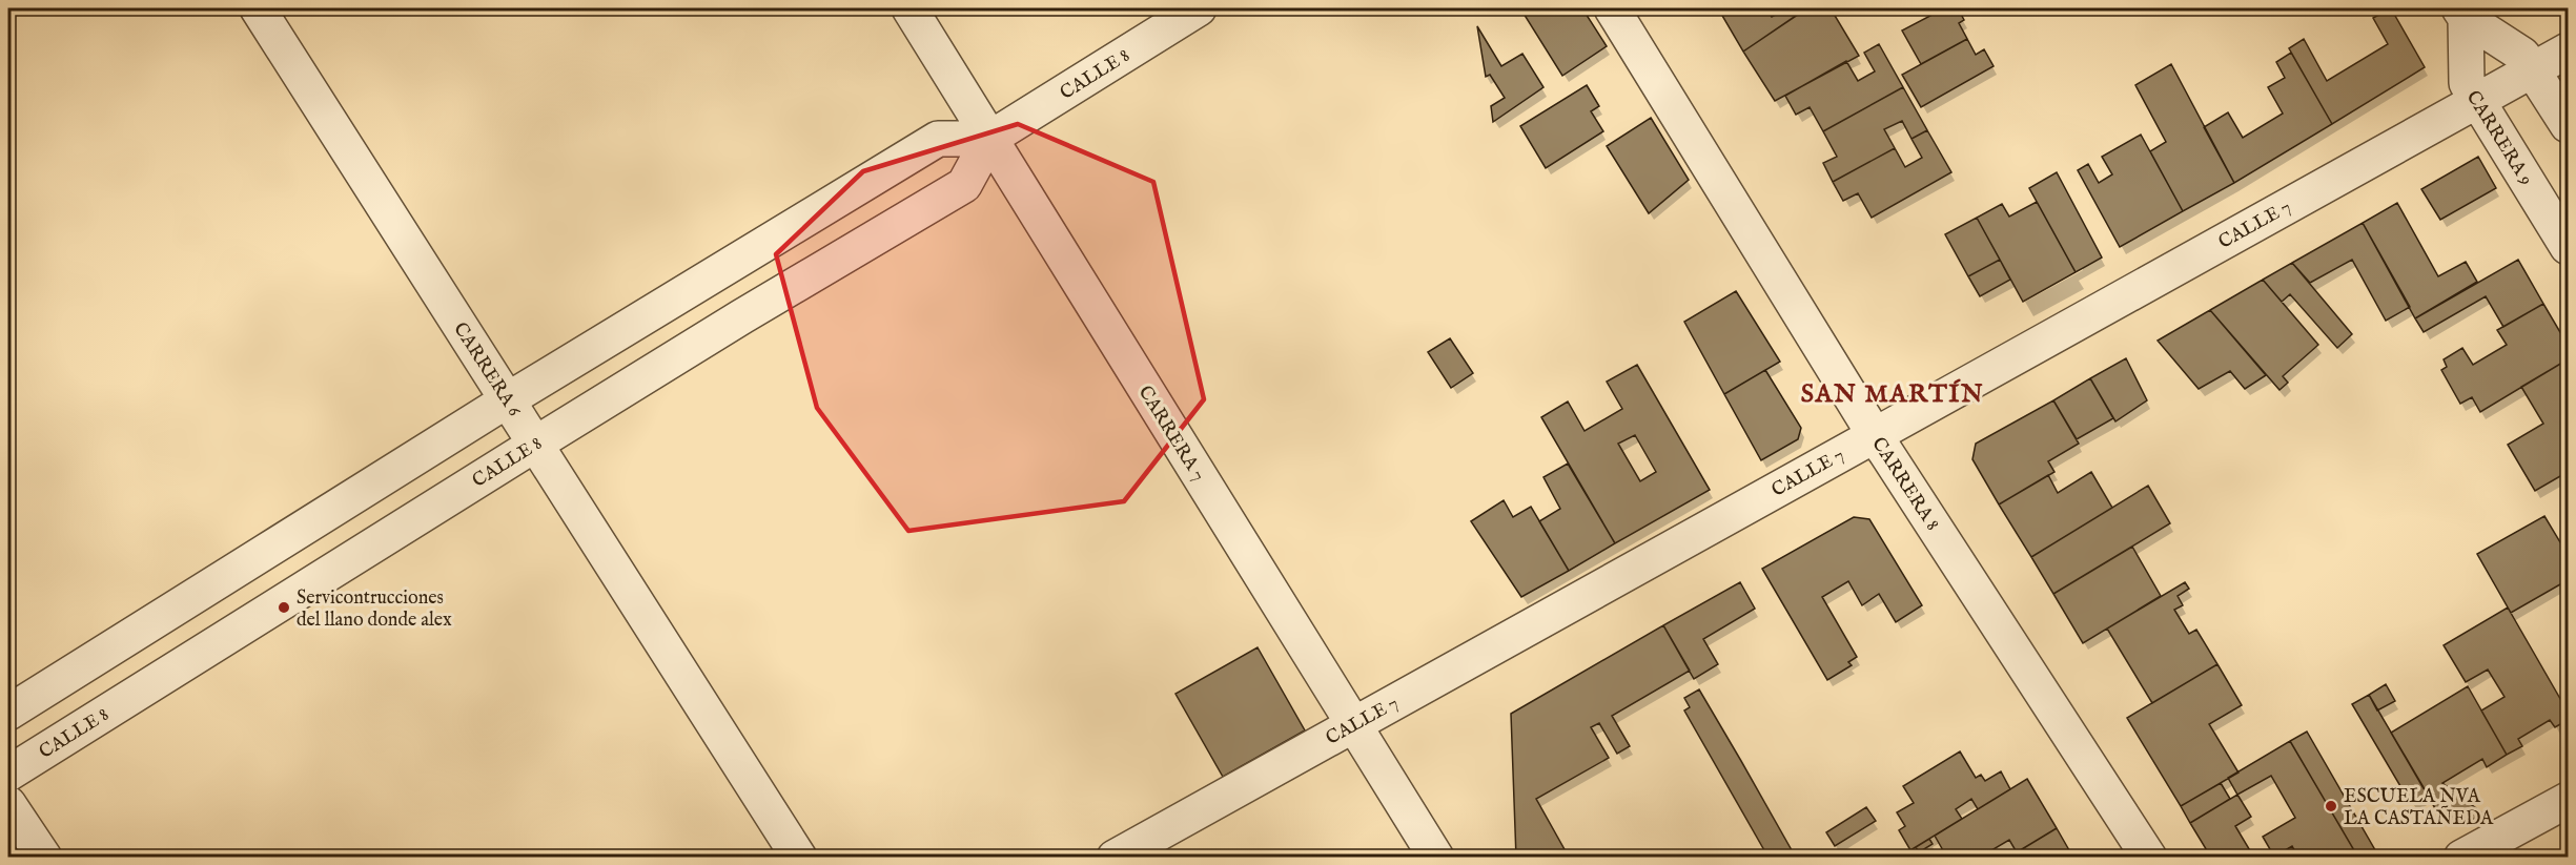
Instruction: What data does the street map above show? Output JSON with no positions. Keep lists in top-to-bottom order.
{
  "streets": {
    "street": [
      "CALLE 8",
      "CARRERA 9",
      "CALLE 7",
      "CARRERA 6",
      "CARRERA 7",
      "CARRERA 8"
    ]
  },
  "crossings": [
    ["CALLE 8", "CARRERA 6"],
    ["CALLE 8", "CARRERA 7"],
    ["CARRERA 9", "CALLE 7"],
    ["CALLE 7", "CARRERA 7"],
    ["CALLE 7", "CARRERA 8"]
  ],
  "districts": ["SAN MARTÍN"],
  "places": ["Servicontrucciones del llano donde alex", "ESCUELA NVA LA CASTAÑEDA"]
}
